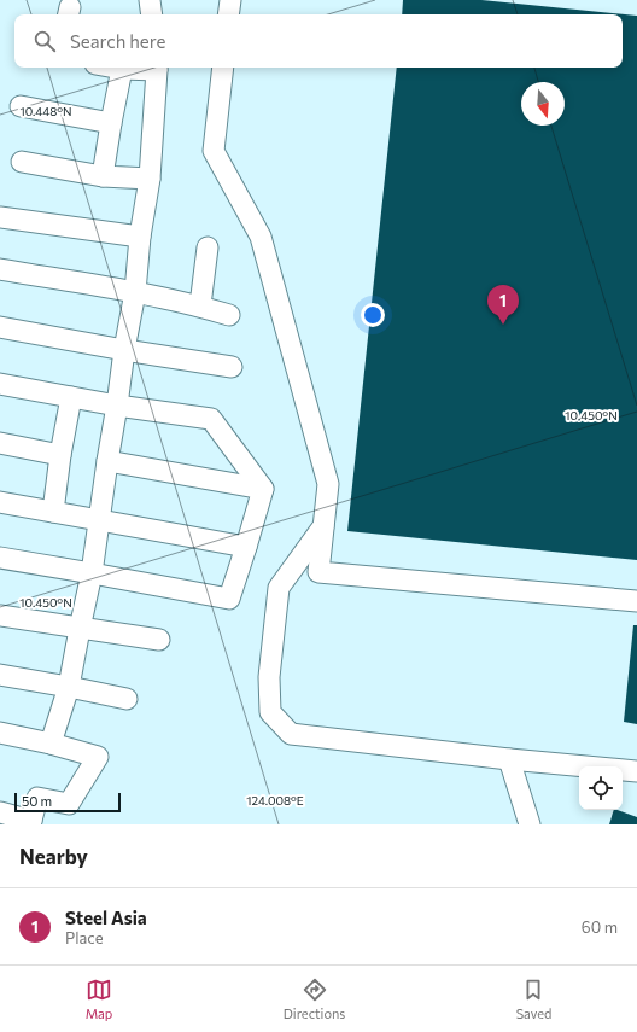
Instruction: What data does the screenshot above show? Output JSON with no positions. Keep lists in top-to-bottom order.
{
  "scale_bar": "50 m",
  "north": "bottom",
  "page": {
    "search": "Search here",
    "pins": "1",
    "scale": "50 m",
    "heading": "Nearby",
    "list": [
      {
        "mark": "1",
        "name": "Steel Asia",
        "note": "Place",
        "value": "60 m"
      }
    ],
    "nav": ["Map", "Directions", "Saved"]
  },
  "coordinates": ["10.448°N", "10.450°N", "124.008°E"]
}
